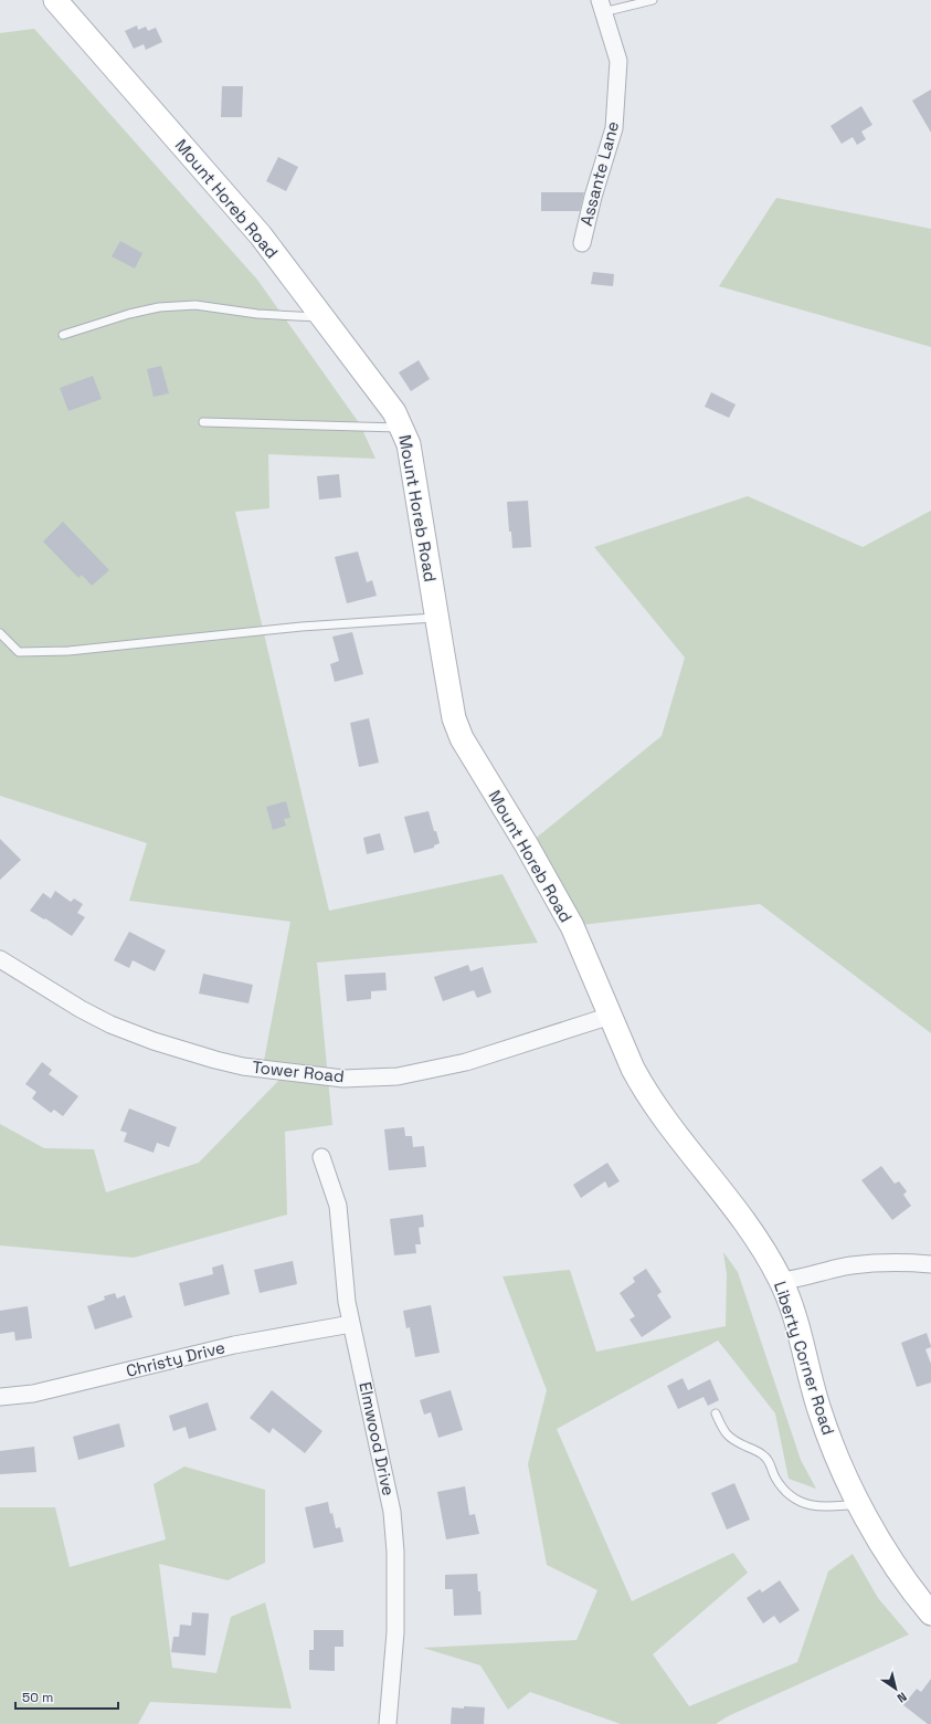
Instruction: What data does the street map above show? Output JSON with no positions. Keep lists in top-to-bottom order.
{
  "streets": {
    "street": [
      "Assante Lane",
      "Mount Horeb Road",
      "Tower Road",
      "Liberty Corner Road",
      "Christy Drive",
      "Elmwood Drive"
    ]
  },
  "crossings": [
    ["Mount Horeb Road", "Tower Road"],
    ["Mount Horeb Road", "Liberty Corner Road"],
    ["Christy Drive", "Elmwood Drive"]
  ],
  "scale_bar": "50 m",
  "north": "bottom right"
}
